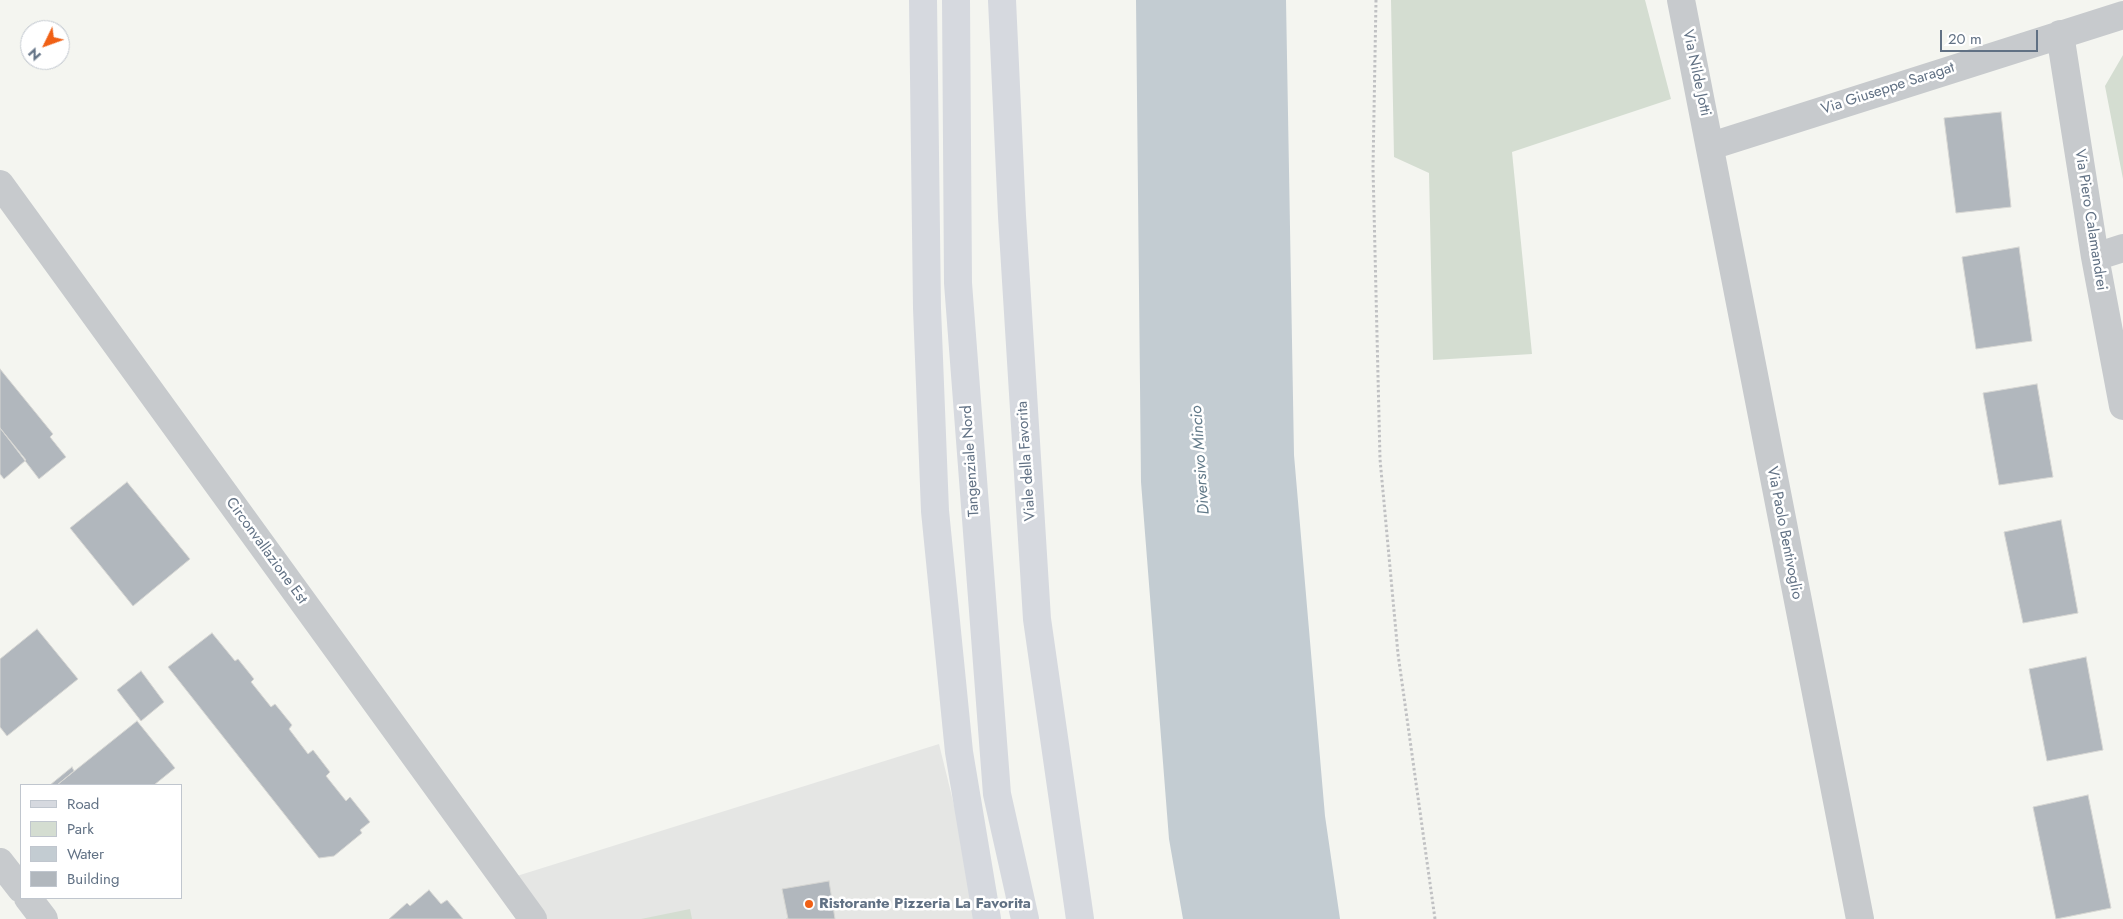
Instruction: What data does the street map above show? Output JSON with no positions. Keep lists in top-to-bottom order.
{
  "streets": {
    "main road": ["Tangenziale Nord", "Viale della Favorita"],
    "street": [
      "Via Nilde Jotti",
      "Via Giuseppe Saragat",
      "Via Piero Calamandrei",
      "Via Paolo Bentivoglio",
      "Circonvallazione Est"
    ]
  },
  "crossings": [
    ["Via Nilde Jotti", "Via Giuseppe Saragat"],
    ["Via Nilde Jotti", "Via Paolo Bentivoglio"],
    ["Via Giuseppe Saragat", "Via Piero Calamandrei"],
    ["Via Giuseppe Saragat", "Via Paolo Bentivoglio"]
  ],
  "water": ["Diversivo Mincio"],
  "places": ["Ristorante Pizzeria La Favorita"],
  "legend": [
    "Road",
    "Park",
    "Water",
    "Building"
  ],
  "scale_bar": "20 m",
  "north": "bottom left"
}
